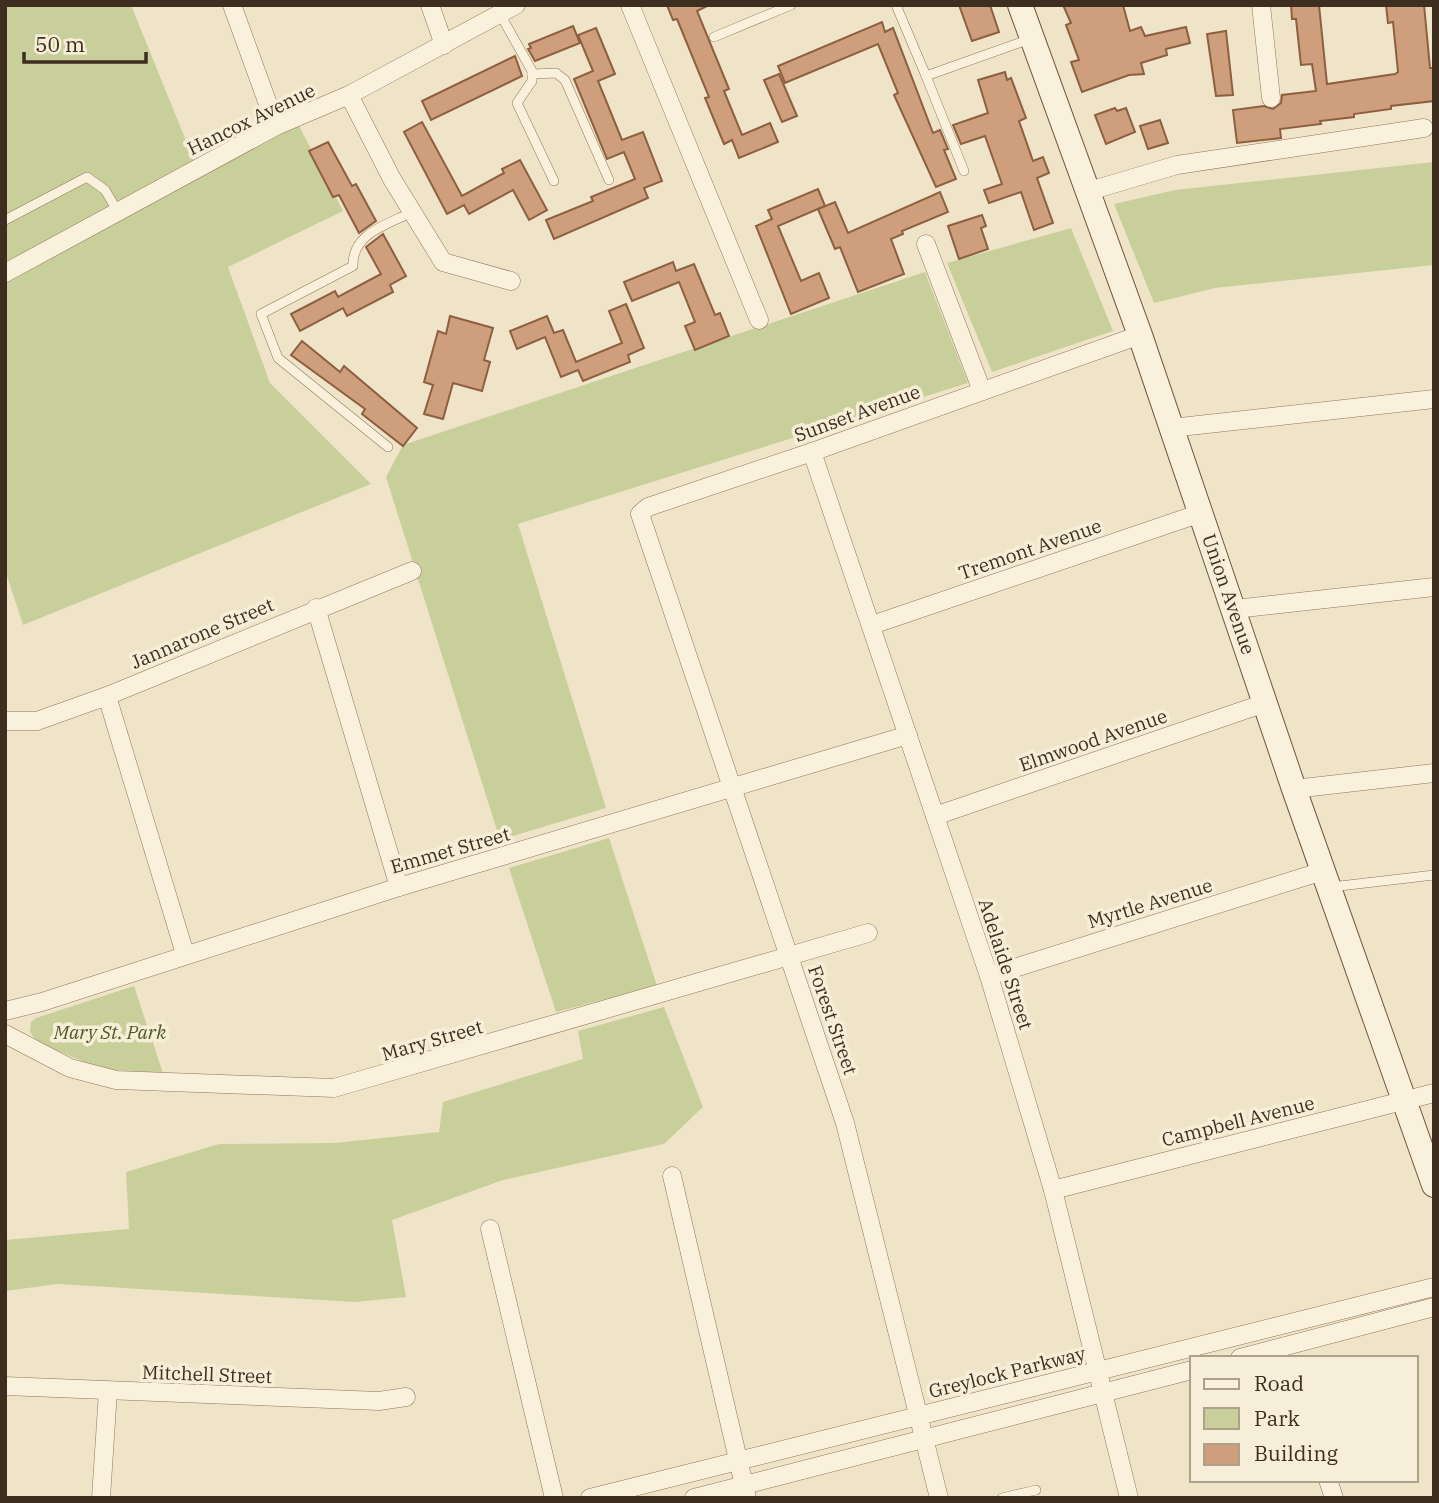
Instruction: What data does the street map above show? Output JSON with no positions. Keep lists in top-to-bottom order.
{
  "streets": {
    "street": [
      "Hancox Avenue",
      "Sunset Avenue",
      "Tremont Avenue",
      "Union Avenue",
      "Jannarone Street",
      "Elmwood Avenue",
      "Emmet Street",
      "Myrtle Avenue",
      "Adelaide Street",
      "Forest Street",
      "Mary Street",
      "Campbell Avenue",
      "Greylock Parkway",
      "Mitchell Street"
    ]
  },
  "crossings": [
    ["Sunset Avenue", "Union Avenue"],
    ["Sunset Avenue", "Adelaide Street"],
    ["Sunset Avenue", "Forest Street"],
    ["Tremont Avenue", "Union Avenue"],
    ["Tremont Avenue", "Adelaide Street"],
    ["Union Avenue", "Elmwood Avenue"],
    ["Union Avenue", "Myrtle Avenue"],
    ["Union Avenue", "Campbell Avenue"],
    ["Elmwood Avenue", "Adelaide Street"],
    ["Emmet Street", "Adelaide Street"],
    ["Emmet Street", "Forest Street"],
    ["Myrtle Avenue", "Adelaide Street"],
    ["Adelaide Street", "Campbell Avenue"],
    ["Adelaide Street", "Greylock Parkway"],
    ["Forest Street", "Mary Street"],
    ["Forest Street", "Greylock Parkway"]
  ],
  "parks": ["Mary St. Park"],
  "legend": ["Road", "Park", "Building"],
  "scale_bar": "50 m"
}
